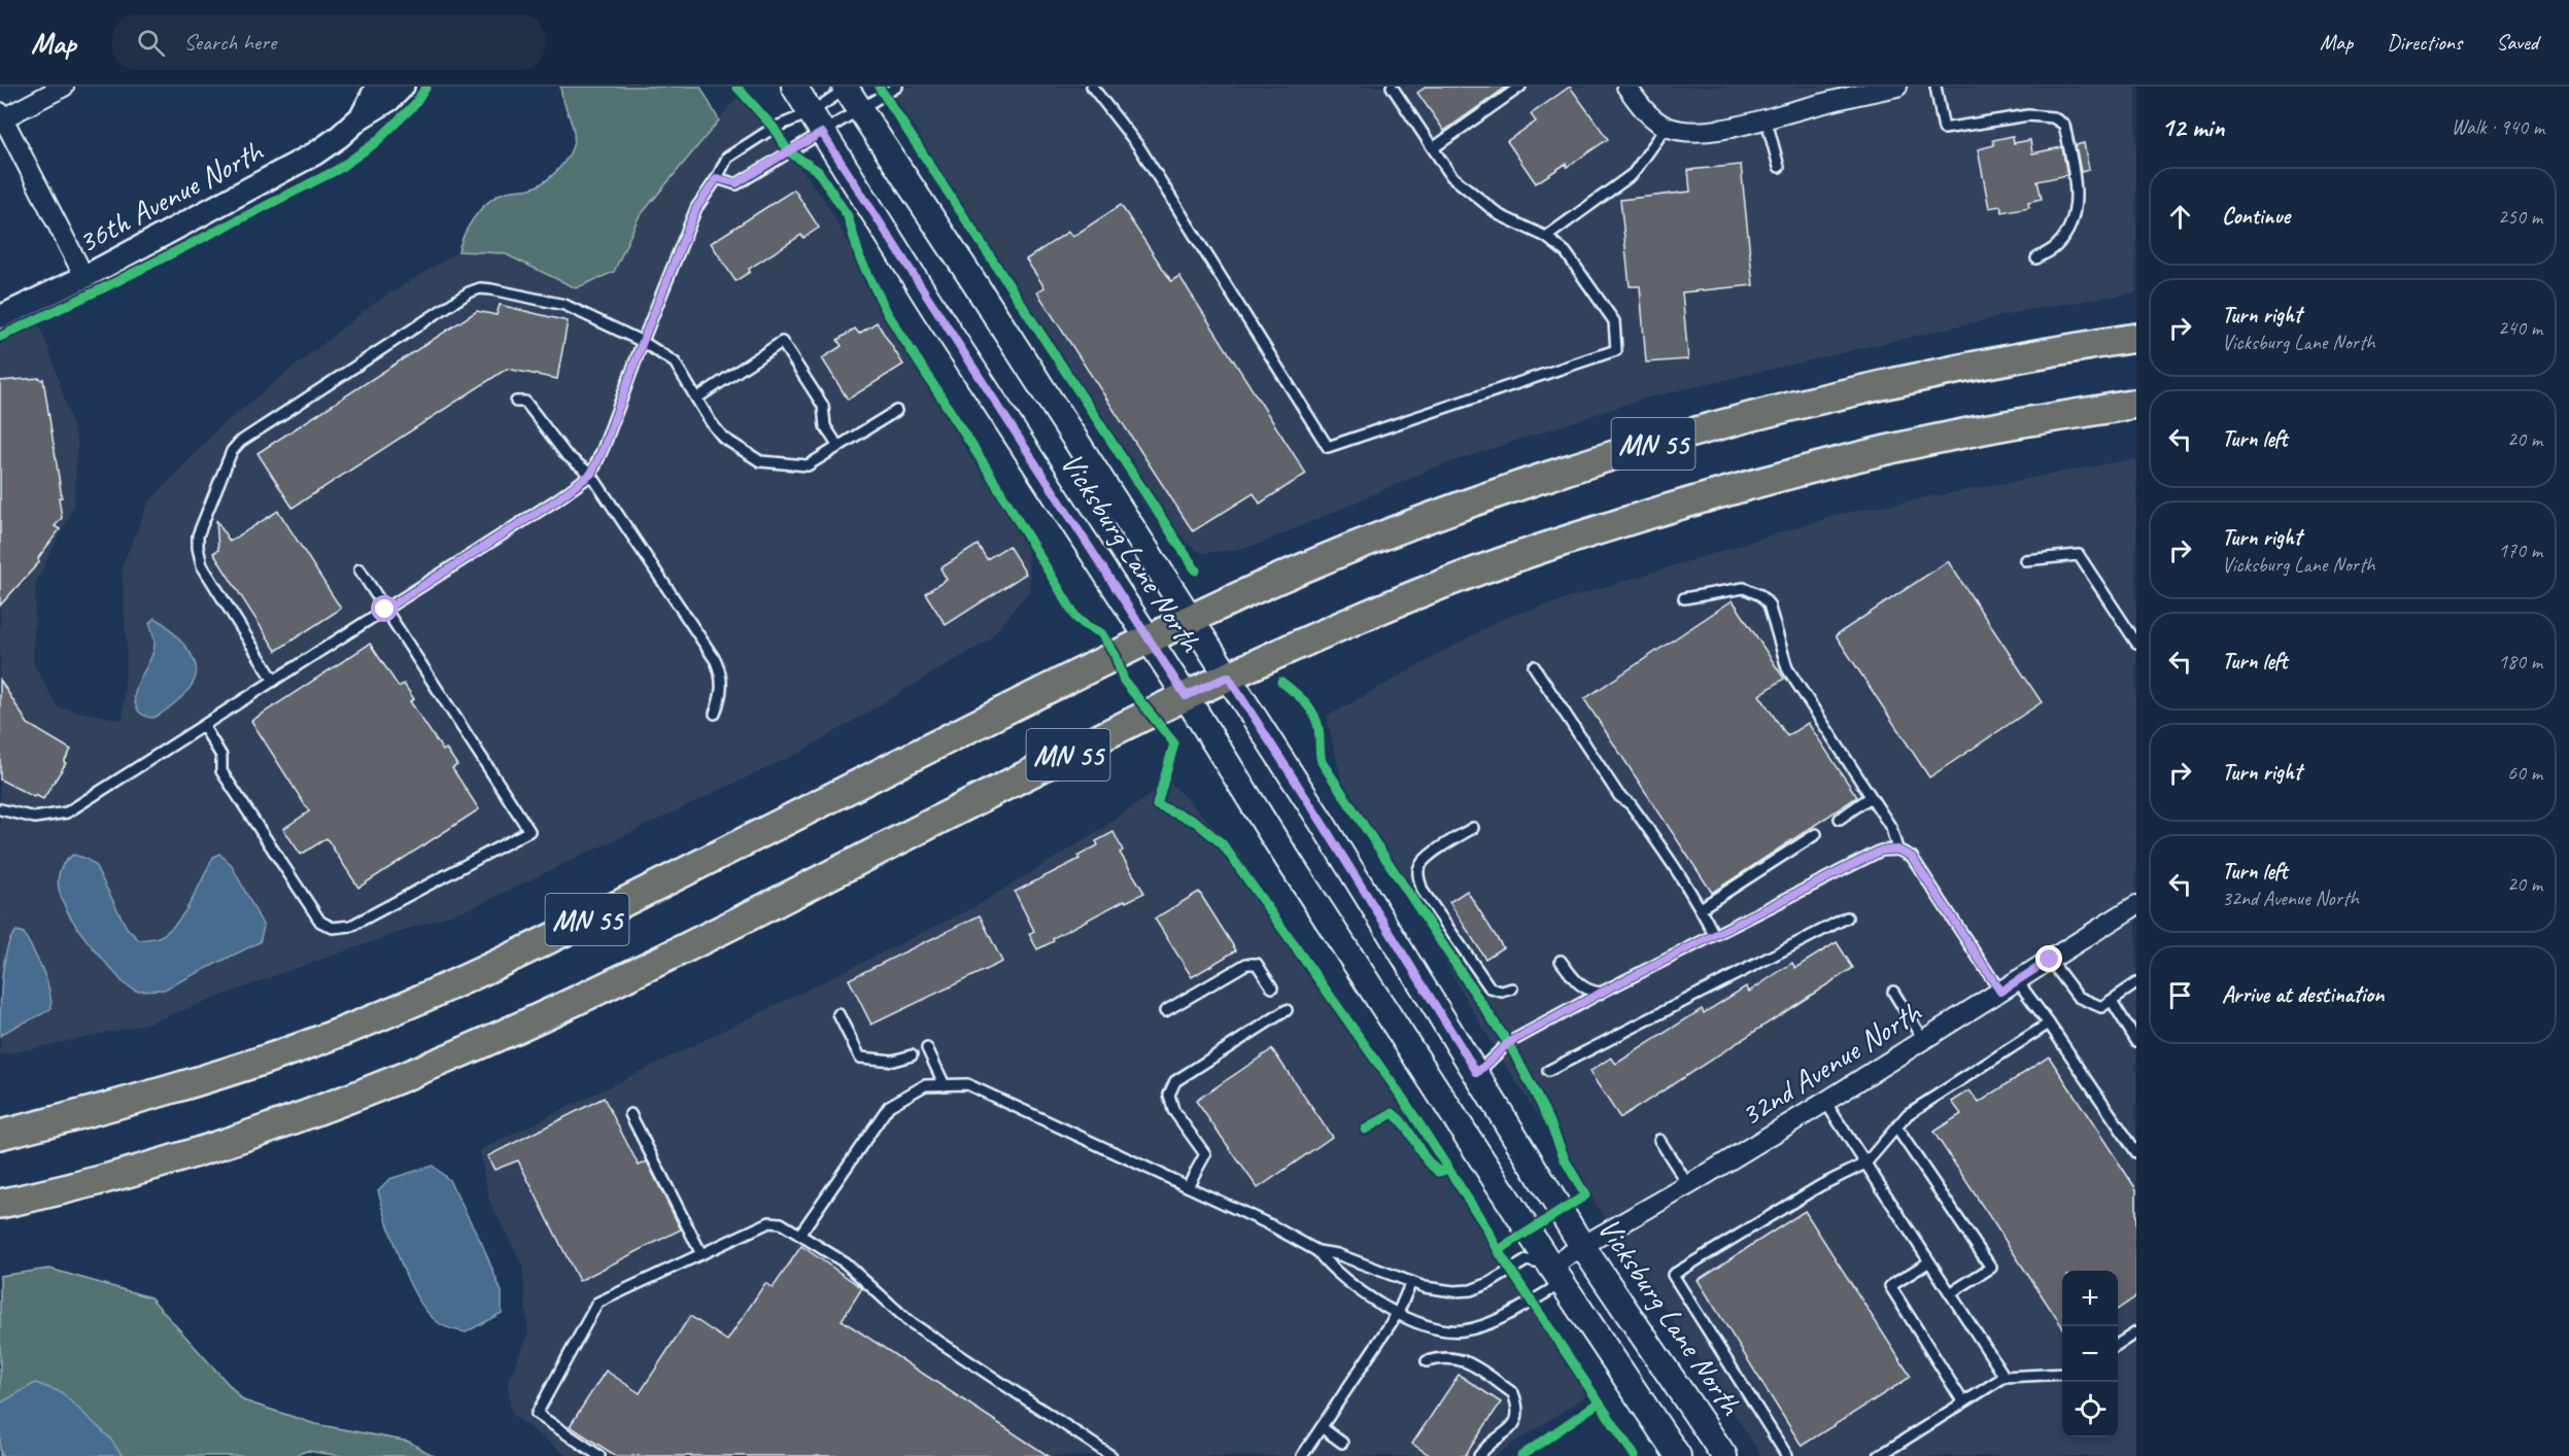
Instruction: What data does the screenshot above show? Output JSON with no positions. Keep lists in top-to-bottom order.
{
  "streets": {
    "main road": ["MN 55", "Vicksburg Lane North"],
    "street": ["36th Avenue North", "32nd Avenue North"]
  },
  "crossings": [
    ["MN 55", "Vicksburg Lane North"],
    ["Vicksburg Lane North", "32nd Avenue North"]
  ],
  "page": {
    "header": "Map",
    "search": "Search here",
    "nav": ["Map", "Directions", "Saved"],
    "heading": ["12 min", "Walk · 940 m"],
    "list": [
      ["Continue", "250 m"],
      ["Turn right", "Vicksburg Lane North", "240 m"],
      ["Turn left", "20 m"],
      ["Turn right", "Vicksburg Lane North", "170 m"],
      ["Turn left", "180 m"],
      ["Turn right", "60 m"],
      ["Turn left", "32nd Avenue North", "20 m"],
      "Arrive at destination"
    ],
    "map_buttons": ["+", "−"]
  }
}
